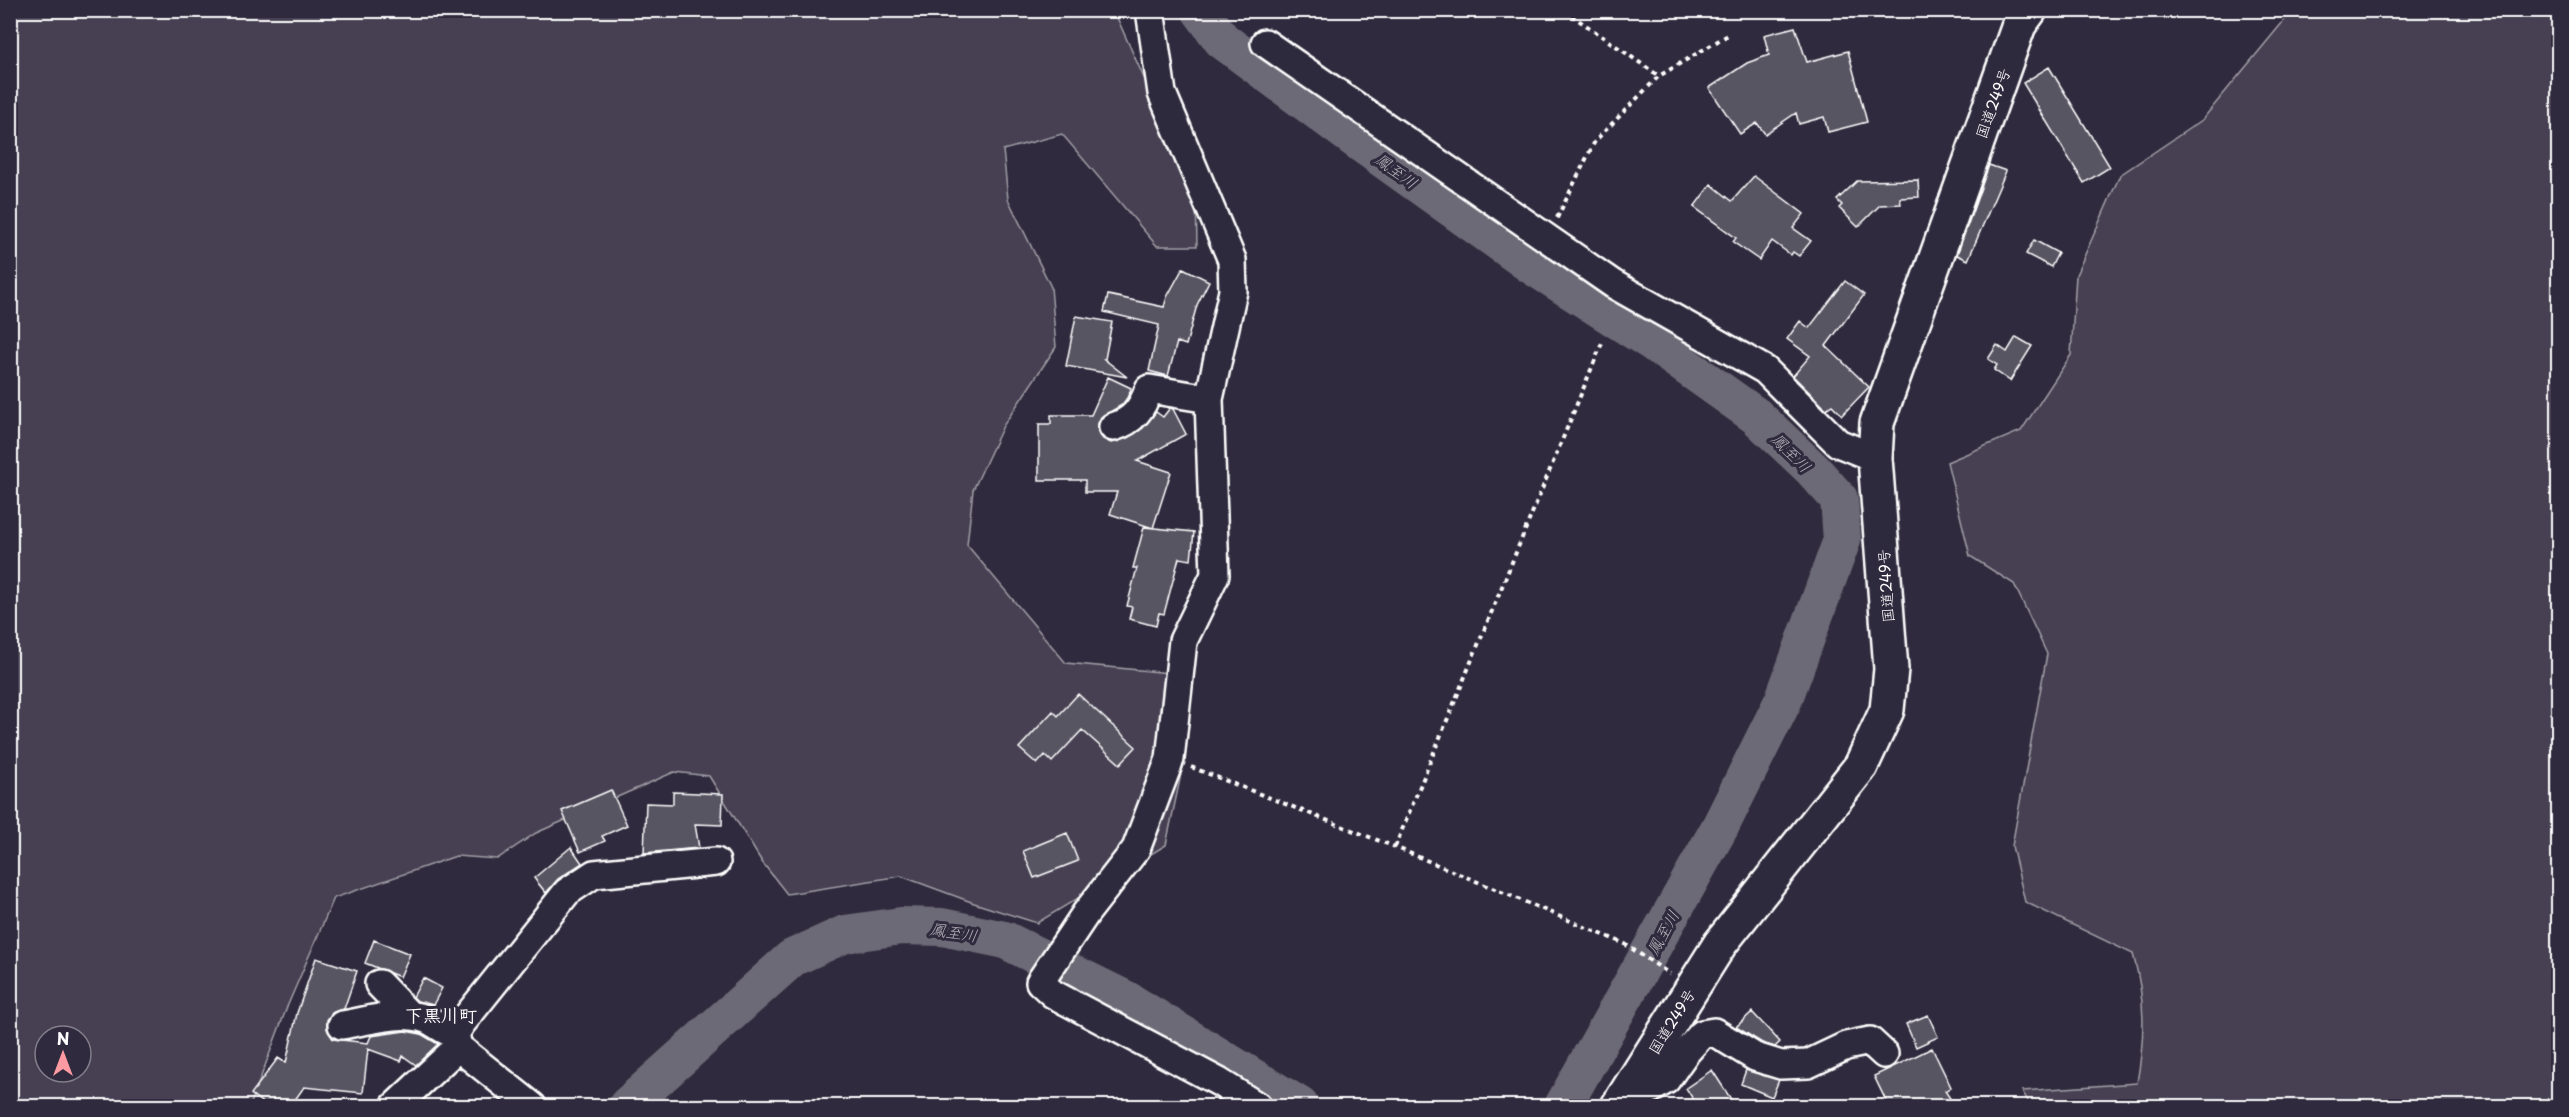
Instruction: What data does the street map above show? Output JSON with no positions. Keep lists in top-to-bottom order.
{
  "streets": {
    "highway": ["国道249号"]
  },
  "districts": ["下黒川町"],
  "water": ["鳳至川"],
  "north": "top"
}
